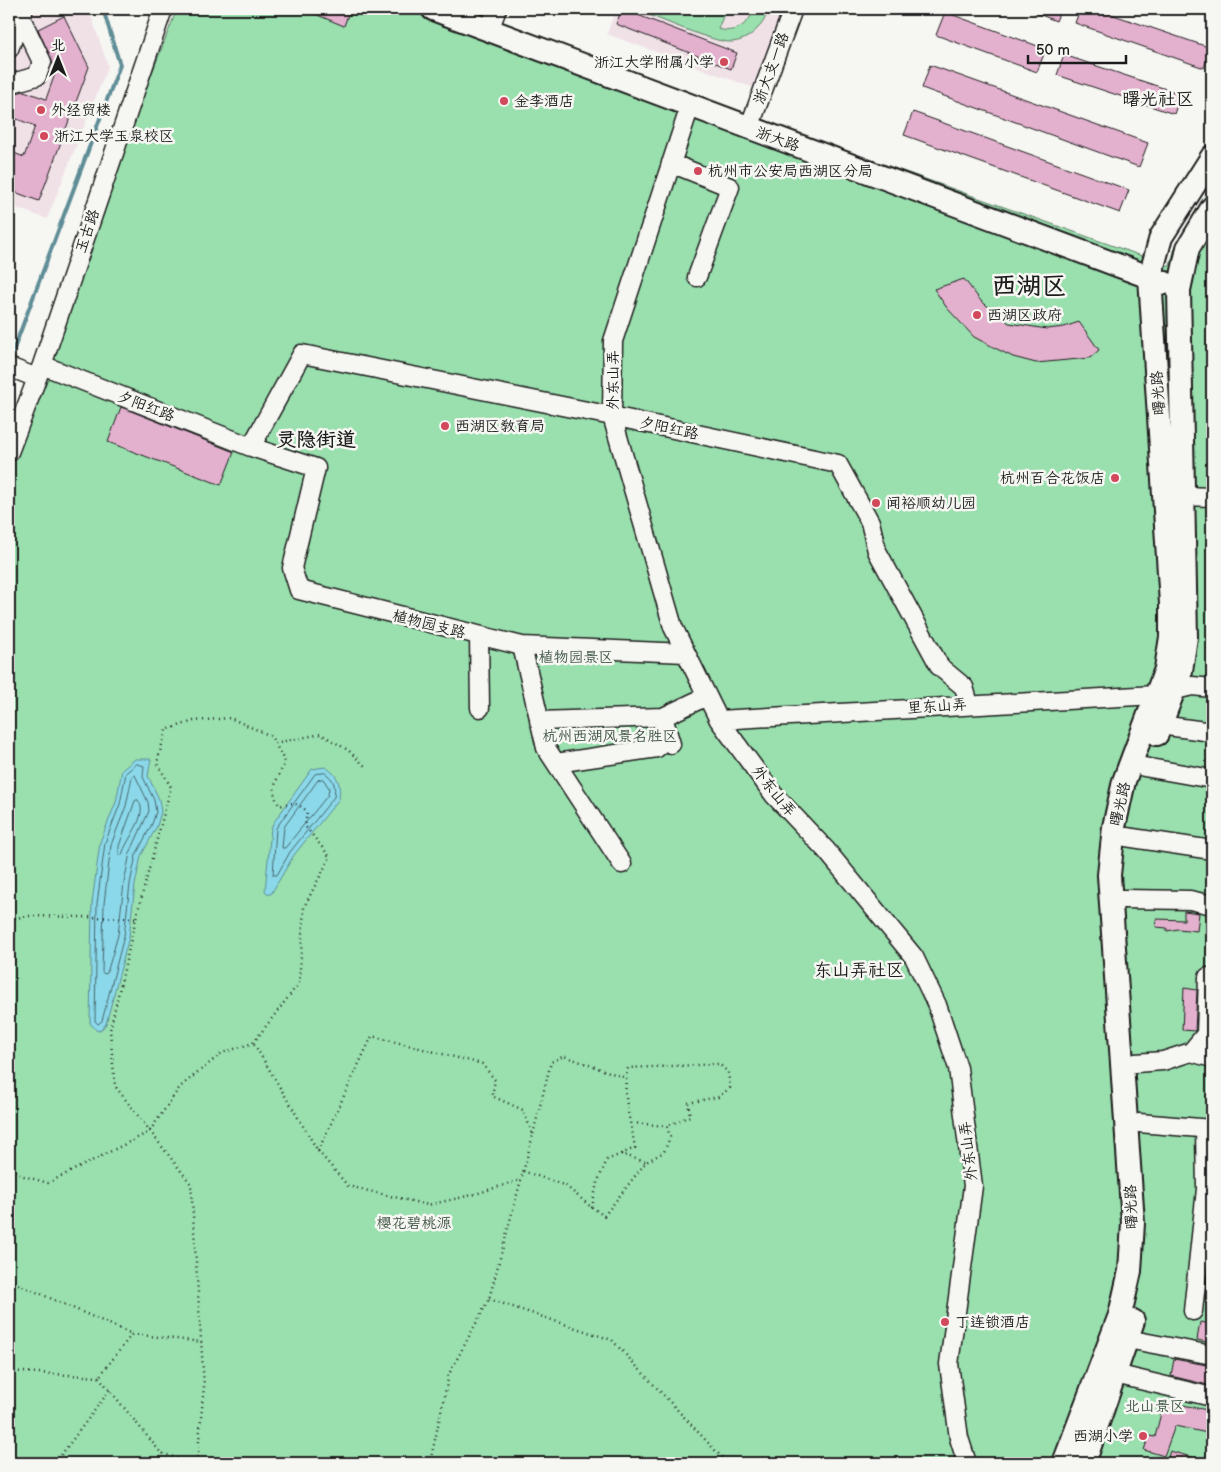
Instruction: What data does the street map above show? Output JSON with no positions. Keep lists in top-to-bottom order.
{
  "streets": {
    "main road": ["浙大路", "曙光路"],
    "street": [
      "浙大支一路",
      "玉古路",
      "外东山弄",
      "夕阳红路",
      "植物园支路",
      "里东山弄"
    ]
  },
  "crossings": [
    ["浙大支一路", "浙大路"],
    ["浙大路", "外东山弄"],
    ["浙大路", "曙光路"],
    ["玉古路", "夕阳红路"],
    ["外东山弄", "夕阳红路"],
    ["外东山弄", "植物园支路"],
    ["外东山弄", "里东山弄"],
    ["曙光路", "里东山弄"],
    ["夕阳红路", "植物园支路"],
    ["夕阳红路", "里东山弄"]
  ],
  "districts": [
    "曙光社区",
    "西湖区",
    "灵隐街道",
    "东山弄社区"
  ],
  "parks": [
    "植物园景区",
    "杭州西湖风景名胜区",
    "樱花碧桃源",
    "北山景区"
  ],
  "places": [
    "浙江大学附属小学",
    "金李酒店",
    "外经贸楼",
    "浙江大学玉泉校区",
    "杭州市公安局西湖区分局",
    "西湖区政府",
    "西湖区教育局",
    "杭州百合花饭店",
    "闻裕顺幼儿园",
    "丁连锁酒店",
    "西湖小学"
  ],
  "scale_bar": "50 m",
  "north": "top"
}
